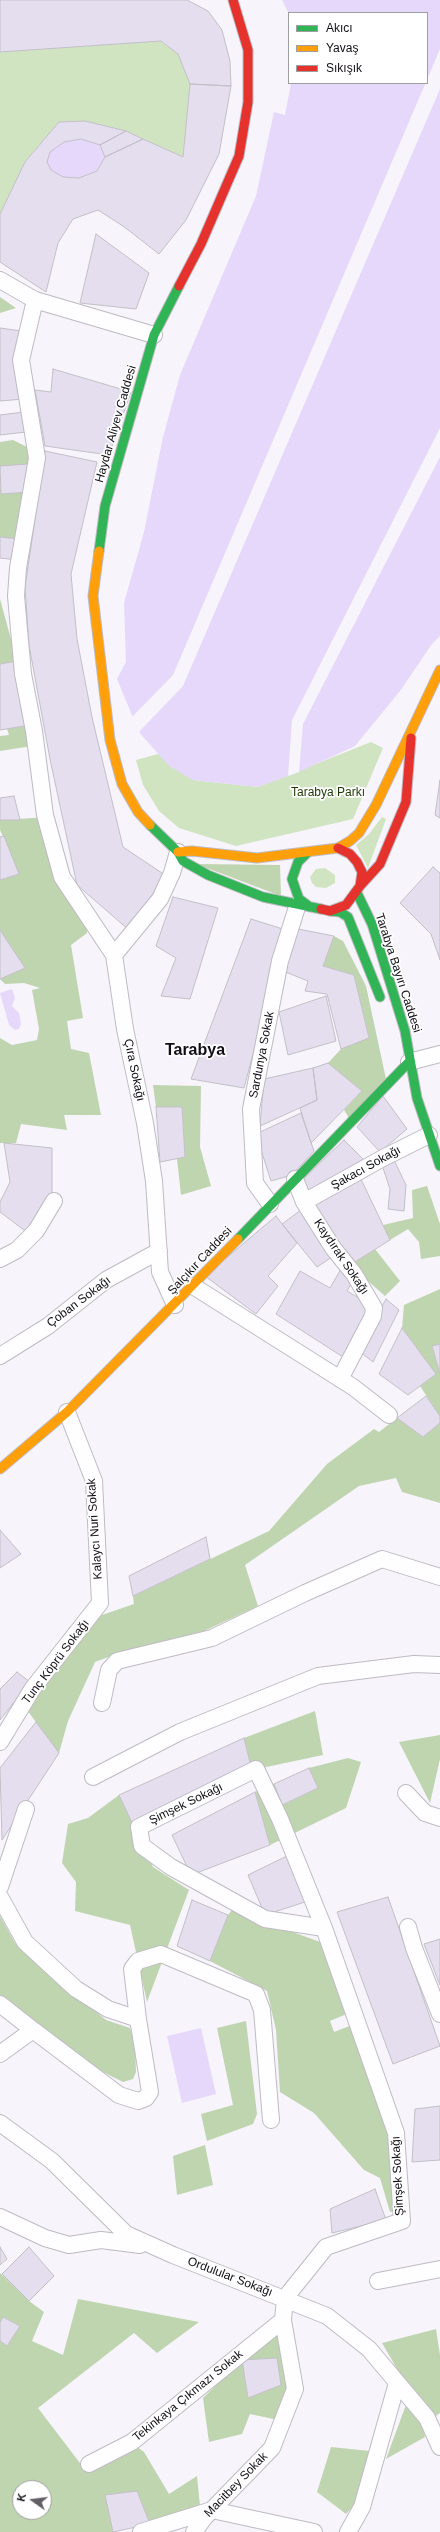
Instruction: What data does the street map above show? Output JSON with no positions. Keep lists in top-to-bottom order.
{
  "streets": {
    "main road": ["Haydar Aliyev Caddesi", "Tarabya Bayırı Caddesi", "Şalçıkır Caddesi"],
    "street": [
      "Sardunya Sokak",
      "Çıra Sokağı",
      "Şakacı Sokağı",
      "Kaydırak Sokağı",
      "Çoban Sokağı",
      "Kalaycı Nuri Sokak",
      "Tunç Köprü Sokağı",
      "Şimşek Sokağı",
      "Ordulular Sokağı",
      "Tekinkaya Çıkmazı Sokak",
      "Macitbey Sokak"
    ]
  },
  "crossings": [
    ["Haydar Aliyev Caddesi", "Tarabya Bayırı Caddesi"],
    ["Haydar Aliyev Caddesi", "Sardunya Sokak"],
    ["Tarabya Bayırı Caddesi", "Sardunya Sokak"],
    ["Tarabya Bayırı Caddesi", "Şakacı Sokağı"],
    ["Tarabya Bayırı Caddesi", "Şalçıkır Caddesi"],
    ["Sardunya Sokak", "Şalçıkır Caddesi"],
    ["Çıra Sokağı", "Şalçıkır Caddesi"],
    ["Çıra Sokağı", "Çoban Sokağı"],
    ["Şakacı Sokağı", "Kaydırak Sokağı"],
    ["Kaydırak Sokağı", "Şalçıkır Caddesi"],
    ["Şalçıkır Caddesi", "Kalaycı Nuri Sokak"],
    ["Kalaycı Nuri Sokak", "Tunç Köprü Sokağı"],
    ["Şimşek Sokağı", "Ordulular Sokağı"],
    ["Şimşek Sokağı", "Macitbey Sokak"],
    ["Ordulular Sokağı", "Macitbey Sokak"],
    ["Tekinkaya Çıkmazı Sokak", "Macitbey Sokak"]
  ],
  "districts": ["Tarabya"],
  "parks": ["Tarabya Parkı"],
  "legend": ["Akıcı", "Yavaş", "Sıkışık"],
  "north": "left"
}
